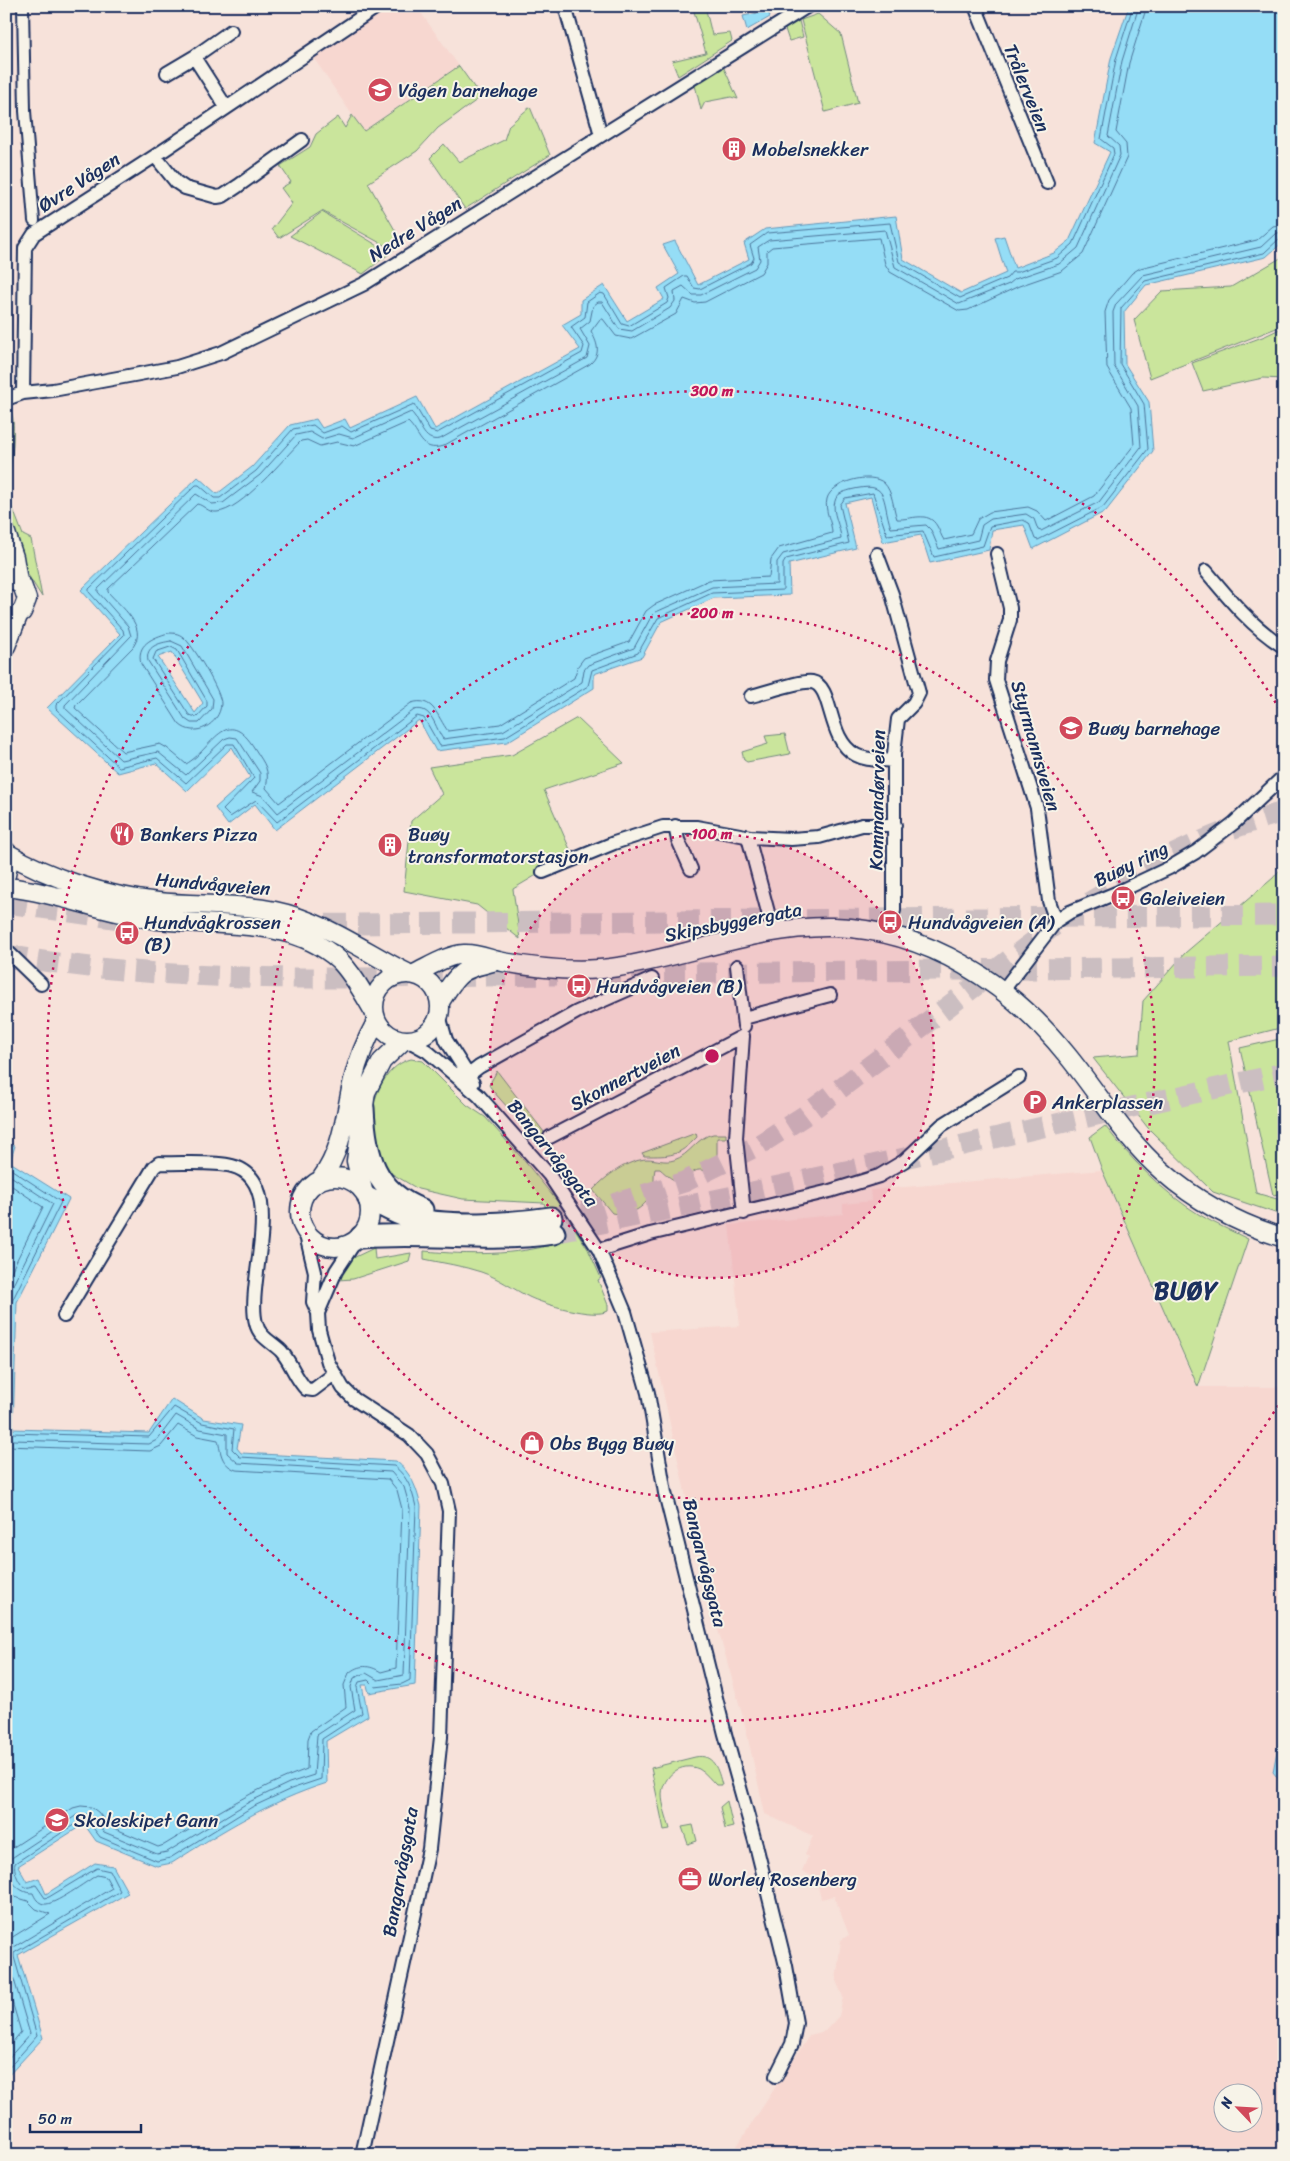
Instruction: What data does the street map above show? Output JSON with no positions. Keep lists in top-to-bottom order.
{
  "streets": {
    "main road": ["Hundvågveien", "Skipsbyggergata"],
    "street": [
      "Trålerveien",
      "Øvre Vågen",
      "Nedre Vågen",
      "Styrmannsveien",
      "Kommandørveien",
      "Buøy ring",
      "Skonnertveien",
      "Bangarvågsgata"
    ]
  },
  "crossings": [
    ["Øvre Vågen", "Nedre Vågen"],
    ["Styrmannsveien", "Buøy ring"],
    ["Buøy ring", "Skipsbyggergata"],
    ["Hundvågveien", "Skipsbyggergata"],
    ["Hundvågveien", "Bangarvågsgata"],
    ["Skipsbyggergata", "Bangarvågsgata"]
  ],
  "districts": ["BUØY"],
  "places": {
    "school or university": ["Vågen barnehage", "Buøy barnehage", "Skoleskipet Gann"],
    "building": ["Mobelsnekker", "Buøy transformatorstasjon"],
    "restaurant": ["Bankers Pizza"],
    "bus stop": [
      "Galeiveien",
      "Hundvågveien (A)",
      "Hundvågkrossen (B)",
      "Hundvågveien (B)"
    ],
    "parking": ["Ankerplassen"],
    "shop": ["Obs Bygg Buøy"],
    "office": ["Worley Rosenberg"]
  },
  "scale_bar": "50 m",
  "north": "top left",
  "rings": ["300 m", "200 m", "100 m"]
}
